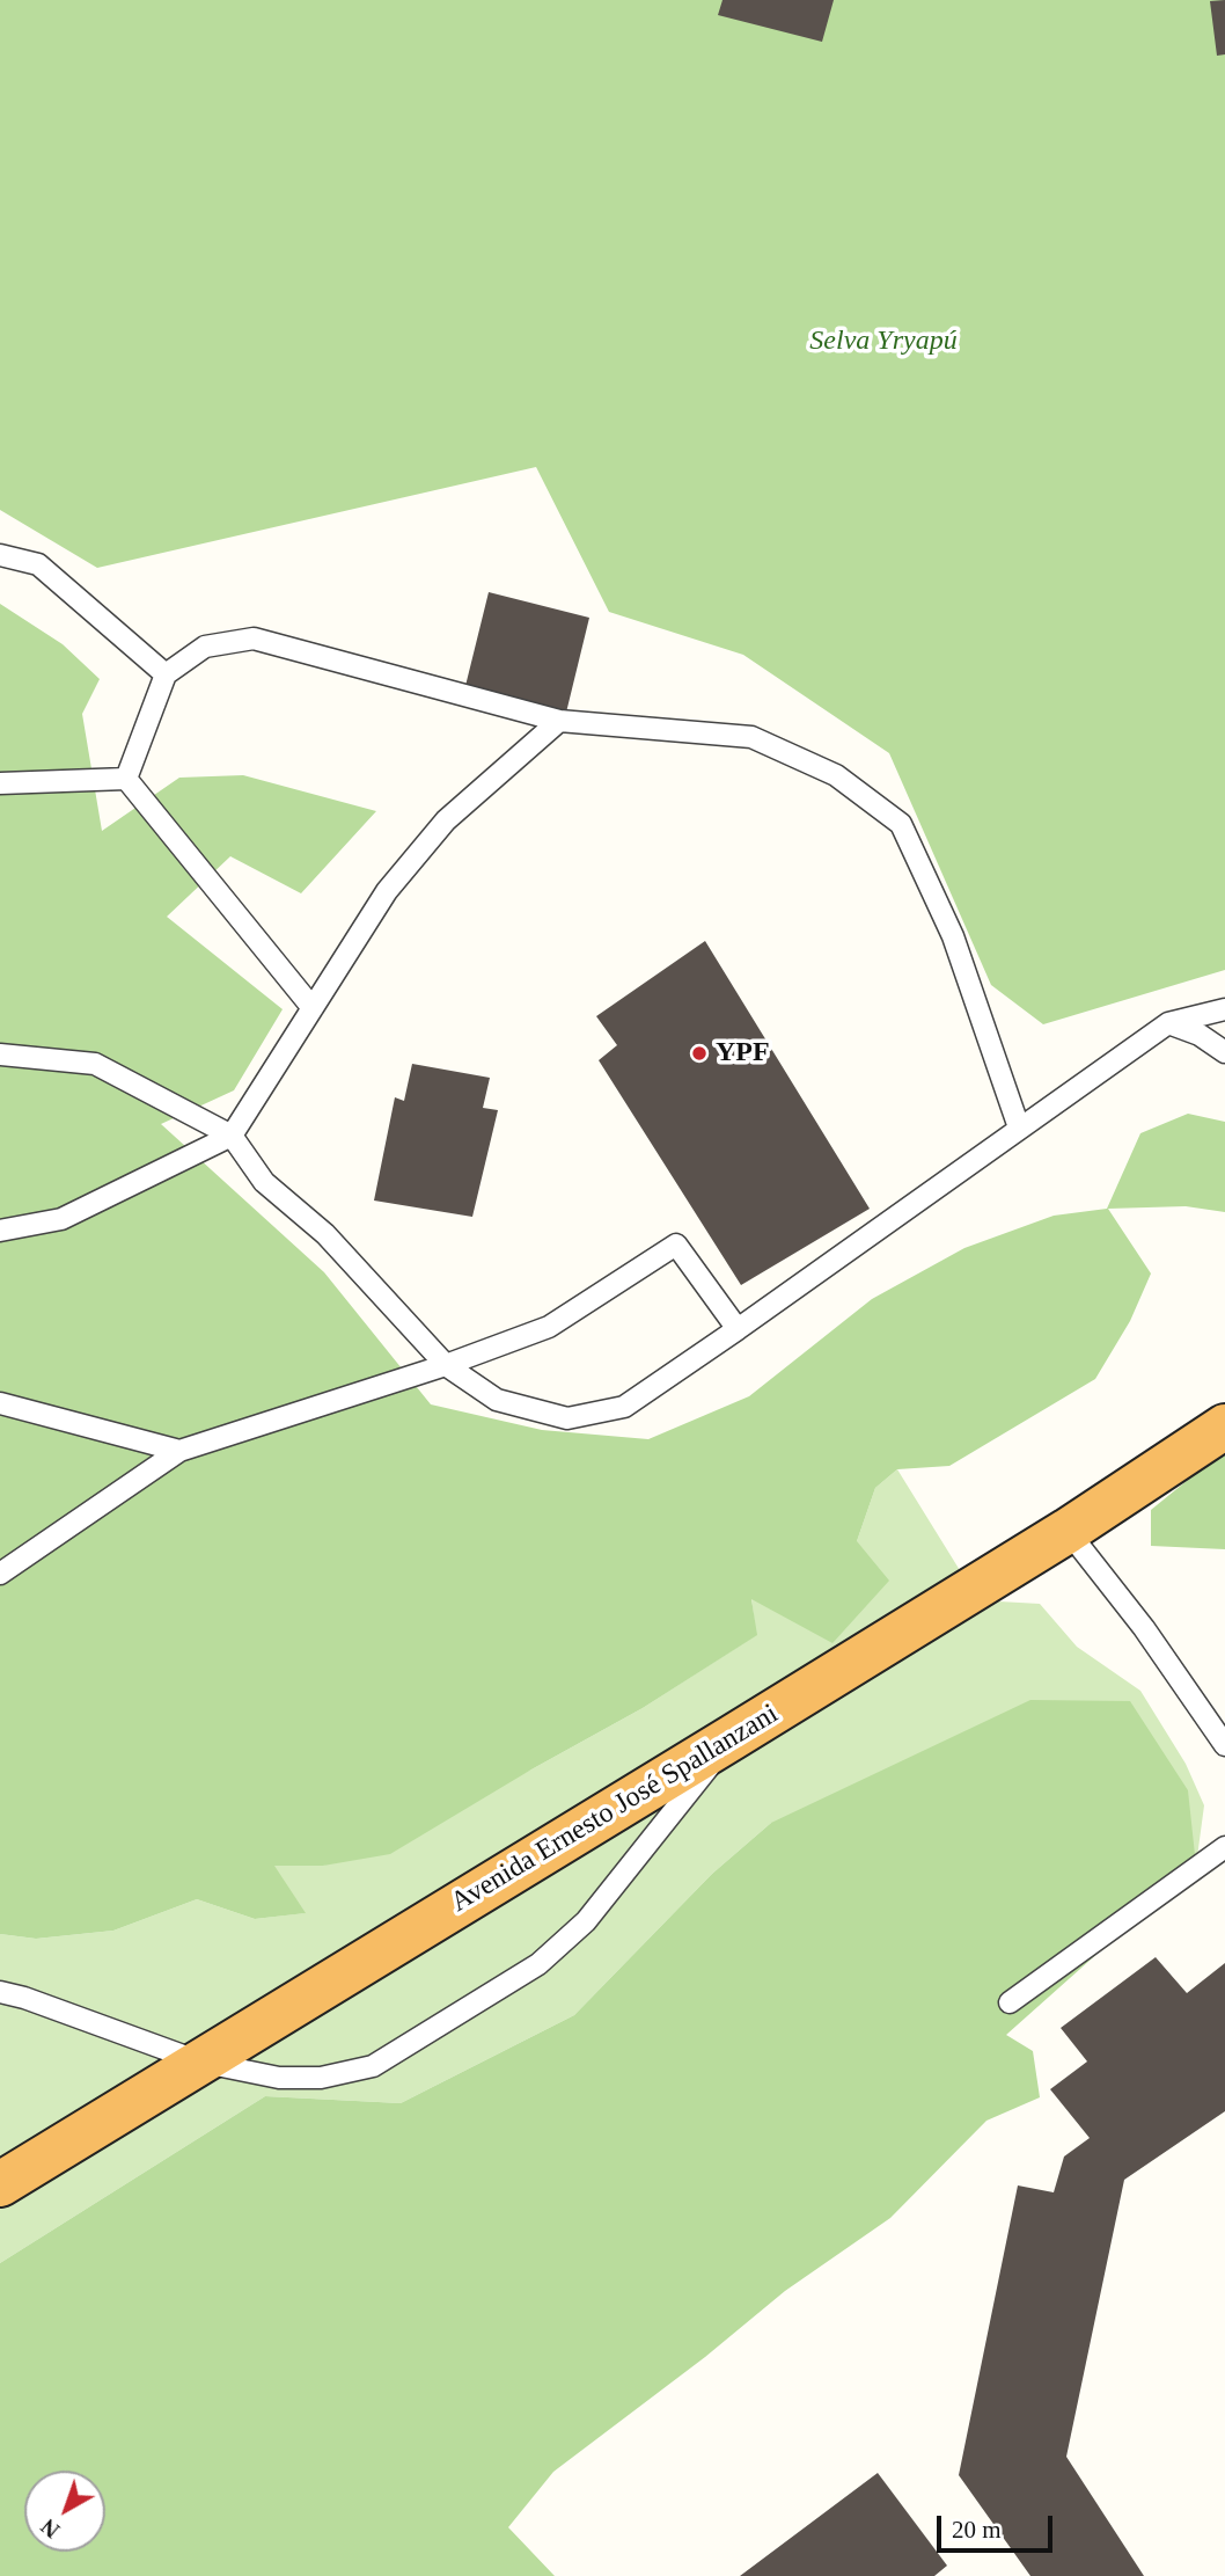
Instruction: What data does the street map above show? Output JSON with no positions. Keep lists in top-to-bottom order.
{
  "streets": {
    "highway": ["Avenida Ernesto José Spallanzani"]
  },
  "parks": ["Selva Yryapú"],
  "places": ["YPF"],
  "scale_bar": "20 m",
  "north": "bottom left"
}
